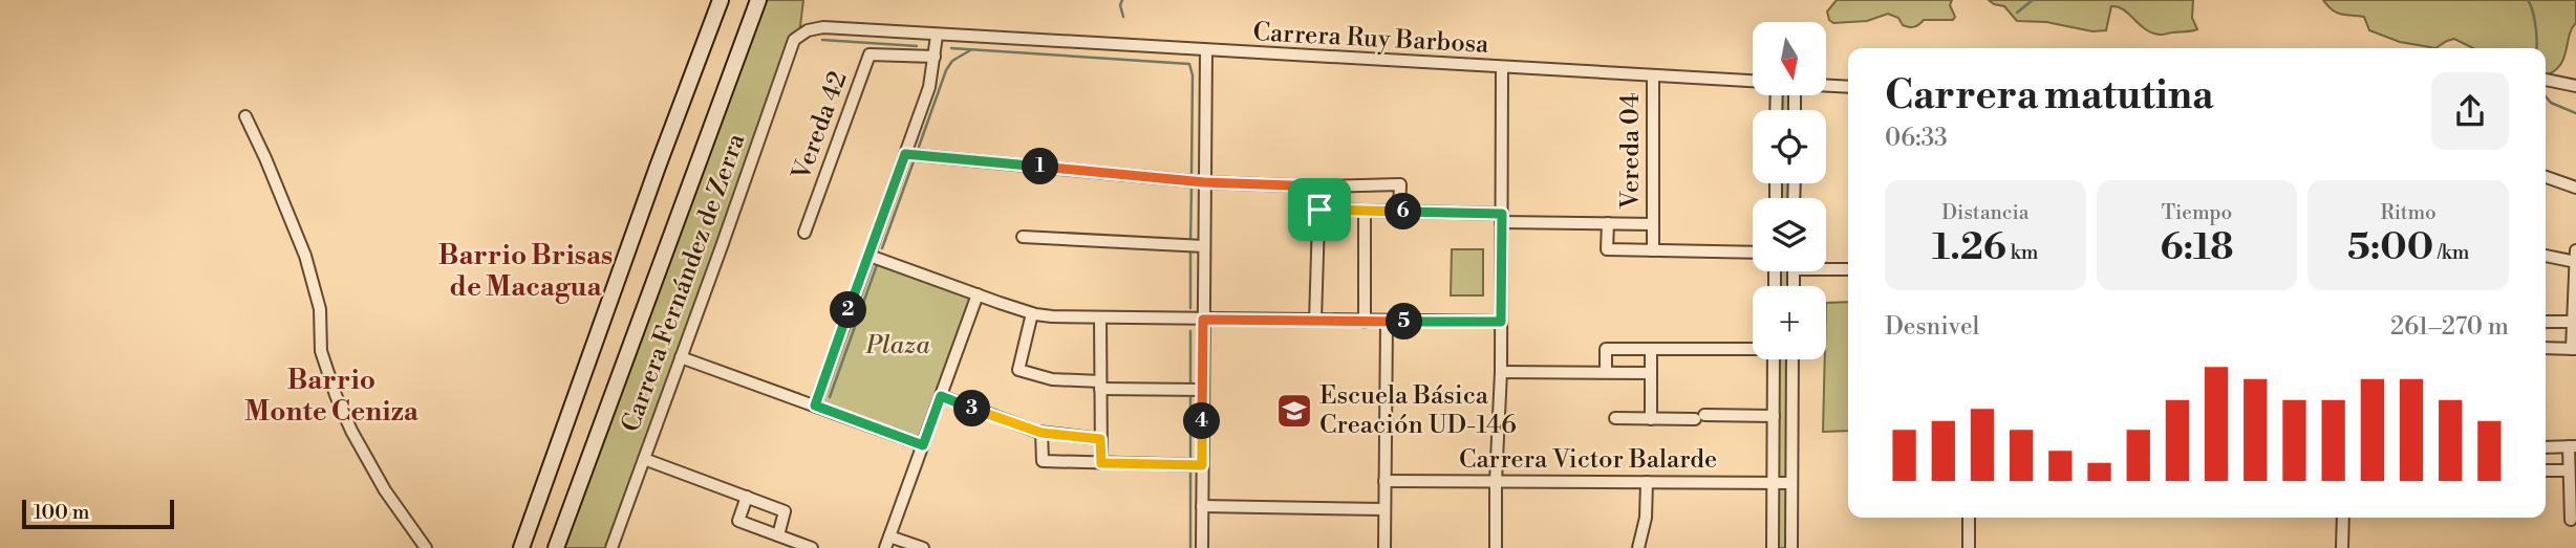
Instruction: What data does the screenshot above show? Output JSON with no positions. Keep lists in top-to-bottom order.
{
  "streets": {
    "street": [
      "Carrera Ruy Barbosa",
      "Vereda 42",
      "Vereda 04",
      "Carrera Fernández de Zerra",
      "Carrera Victor Balarde"
    ]
  },
  "crossings": [
    ["Carrera Ruy Barbosa", "Vereda 04"],
    ["Carrera Ruy Barbosa", "Carrera Fernández de Zerra"]
  ],
  "districts": ["Barrio Brisas de Macagua", "Barrio Monte Ceniza"],
  "parks": ["Plaza"],
  "places": {
    "school or university": ["Escuela Básica Creación UD-146"]
  },
  "scale_bar": "100 m",
  "north": "bottom",
  "page": {
    "map_buttons": "+",
    "heading": ["Carrera matutina", "06:33"],
    "pins": [
      "1",
      "6",
      "2",
      "5",
      "3",
      "4"
    ],
    "stats": [
      ["Distancia", "1.26 km"],
      ["Tiempo", "6:18"],
      ["Ritmo", "5:00 /km"]
    ],
    "chart": ["Desnivel", "261–270 m"],
    "scale": "100 m"
  }
}
